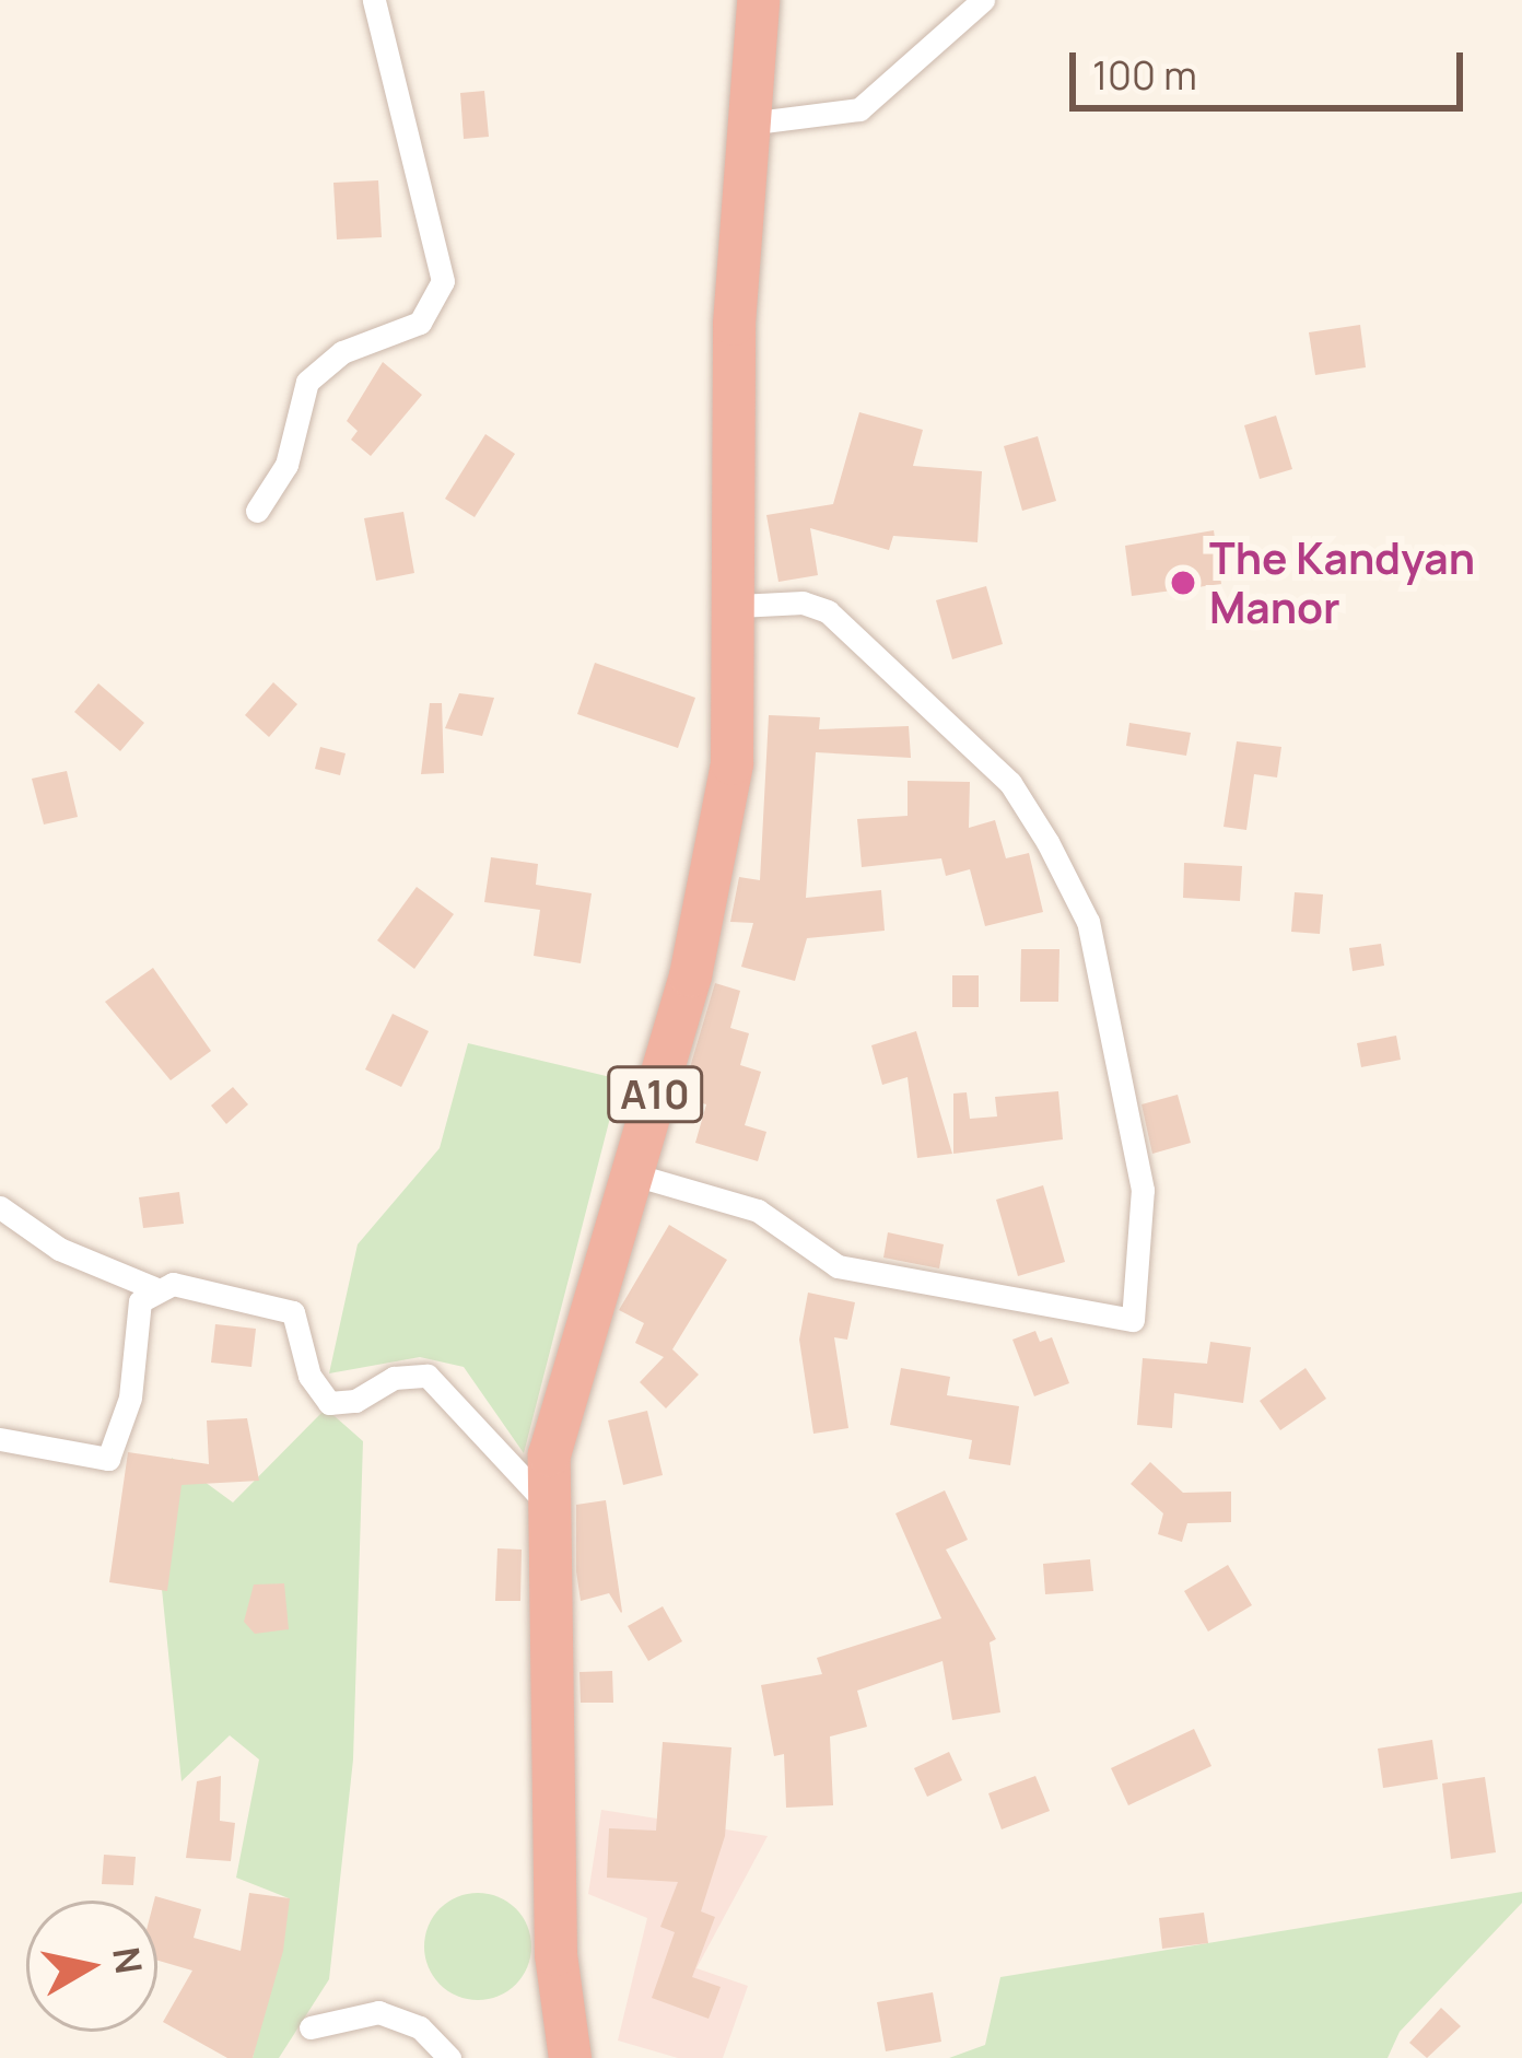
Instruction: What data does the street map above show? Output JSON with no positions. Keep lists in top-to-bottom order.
{
  "streets": {
    "highway": ["A10"]
  },
  "places": ["The Kandyan Manor"],
  "scale_bar": "100 m",
  "north": "right"
}
